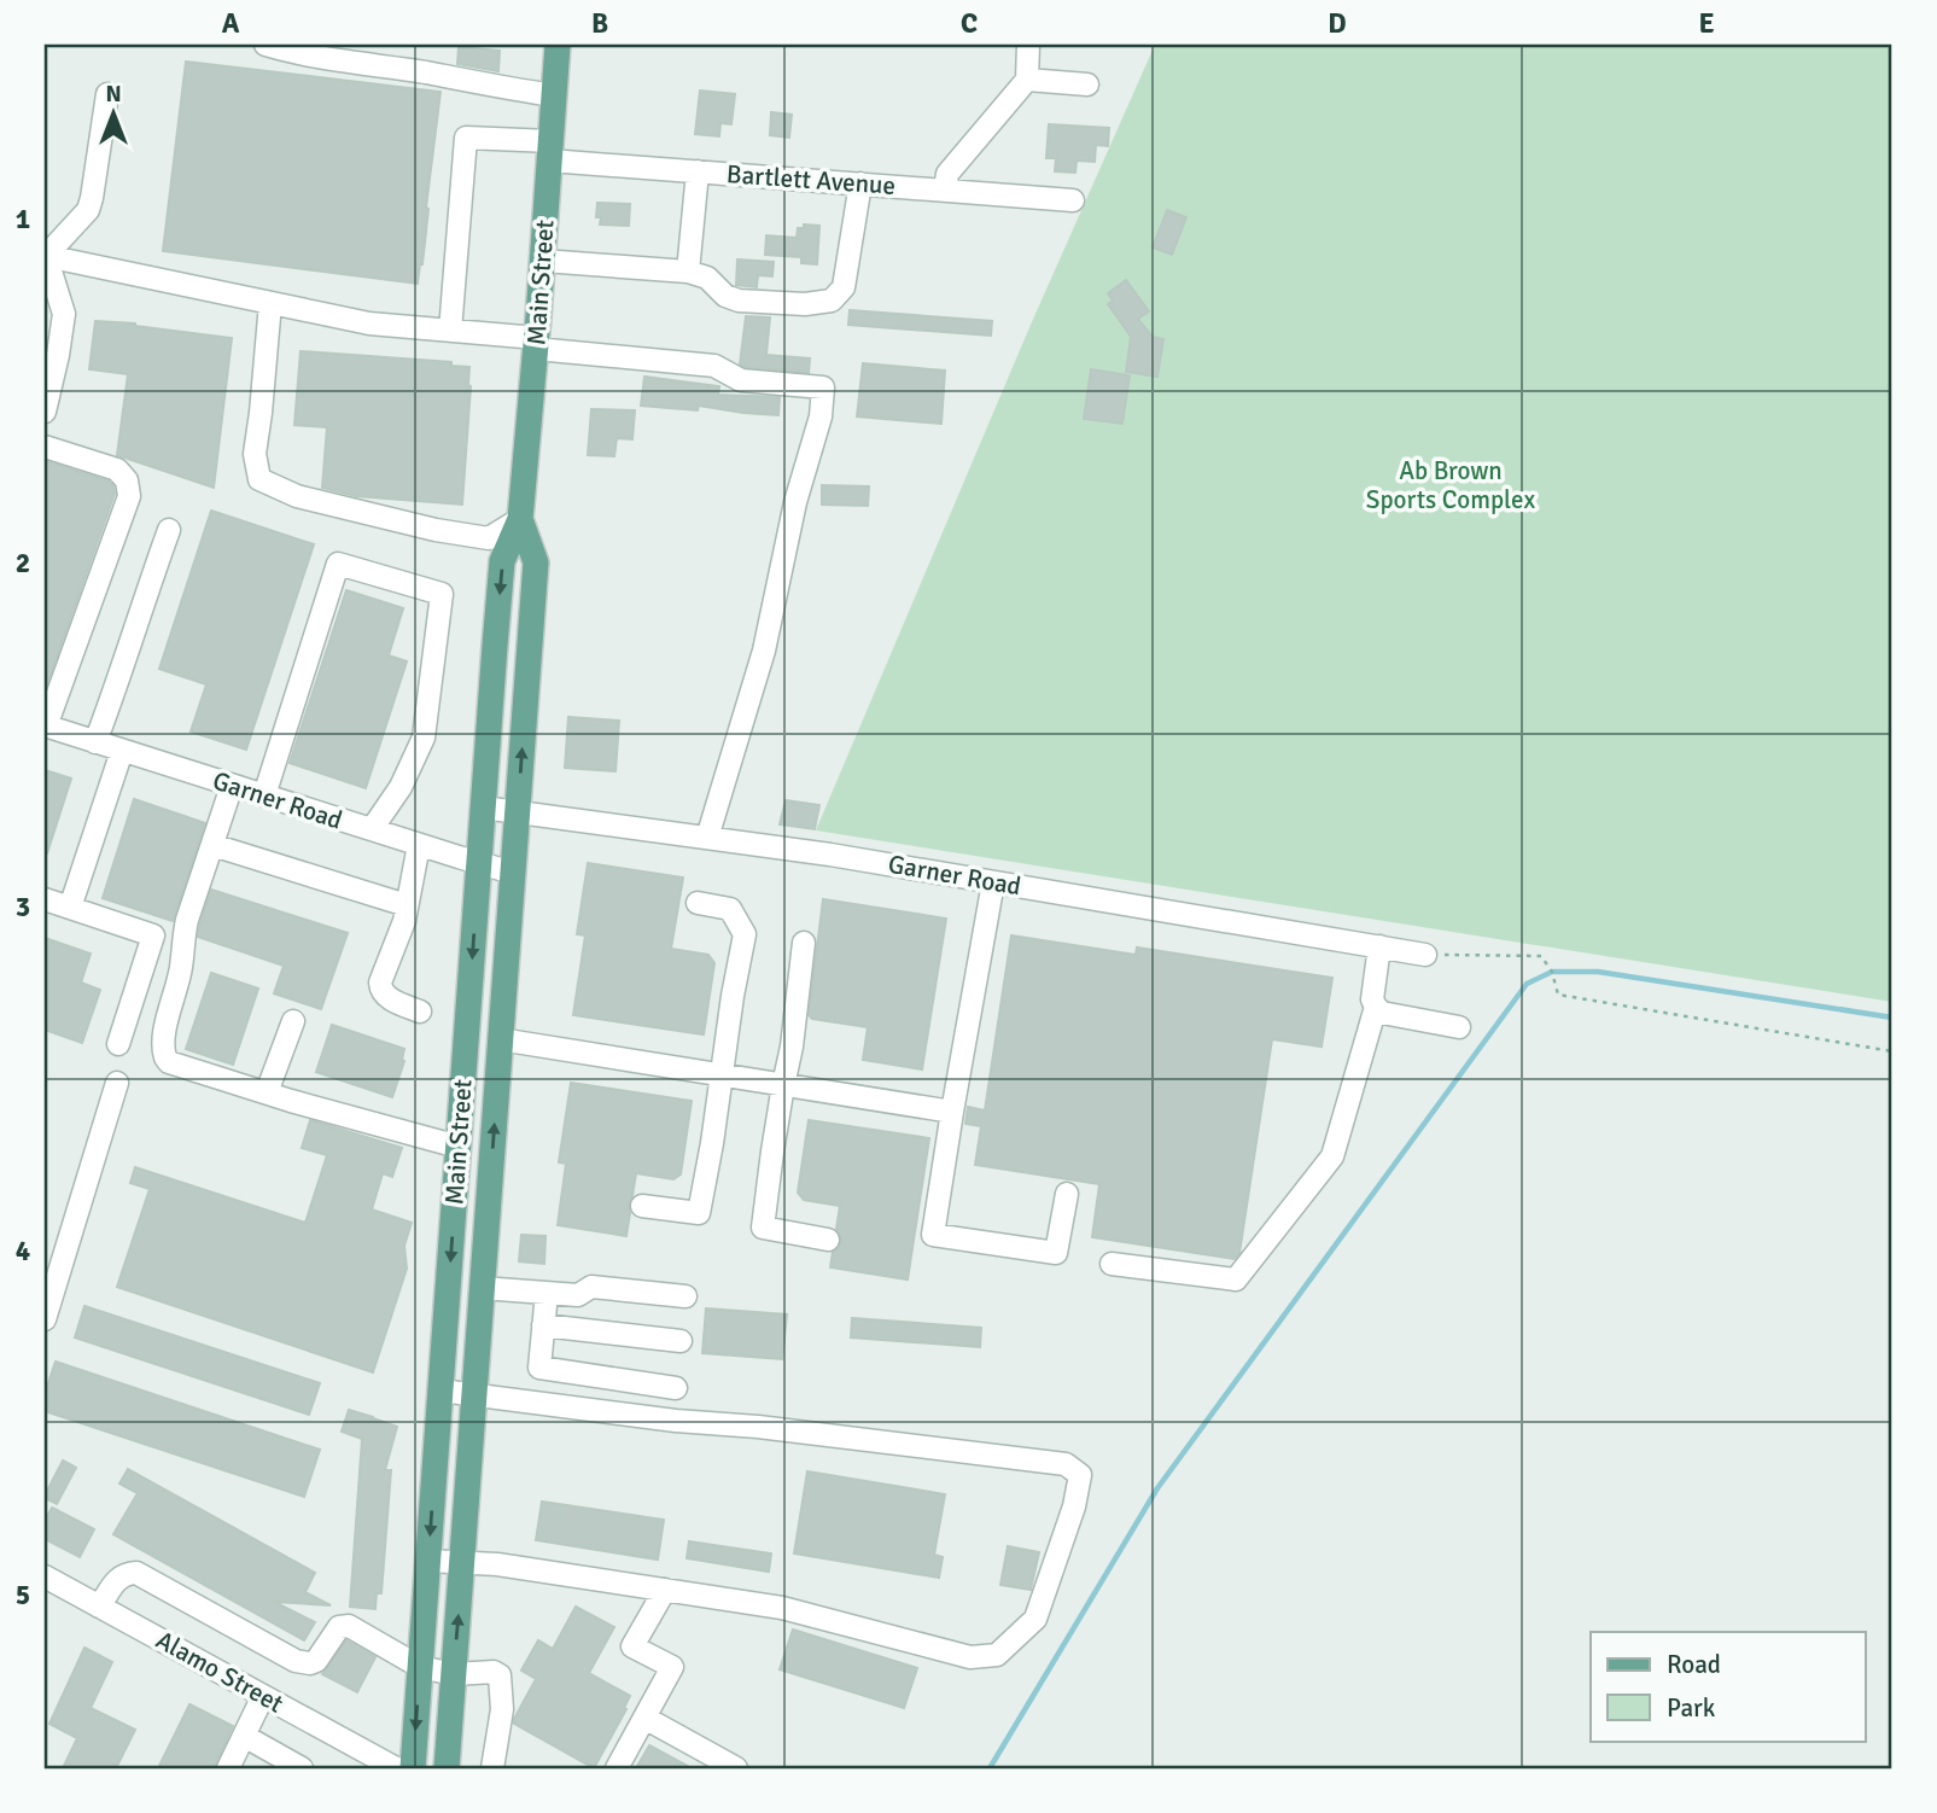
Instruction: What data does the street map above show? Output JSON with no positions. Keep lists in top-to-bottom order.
{
  "streets": {
    "main road": ["Main Street"],
    "street": ["Bartlett Avenue", "Garner Road", "Alamo Street"]
  },
  "crossings": [
    ["Bartlett Avenue", "Main Street"],
    ["Main Street", "Garner Road"]
  ],
  "parks": ["Ab Brown Sports Complex"],
  "legend": ["Road", "Park"],
  "north": "top",
  "grid": {
    "columns": [
      "A",
      "B",
      "C",
      "D",
      "E"
    ],
    "rows": [
      "1",
      "2",
      "3",
      "4",
      "5"
    ]
  }
}
